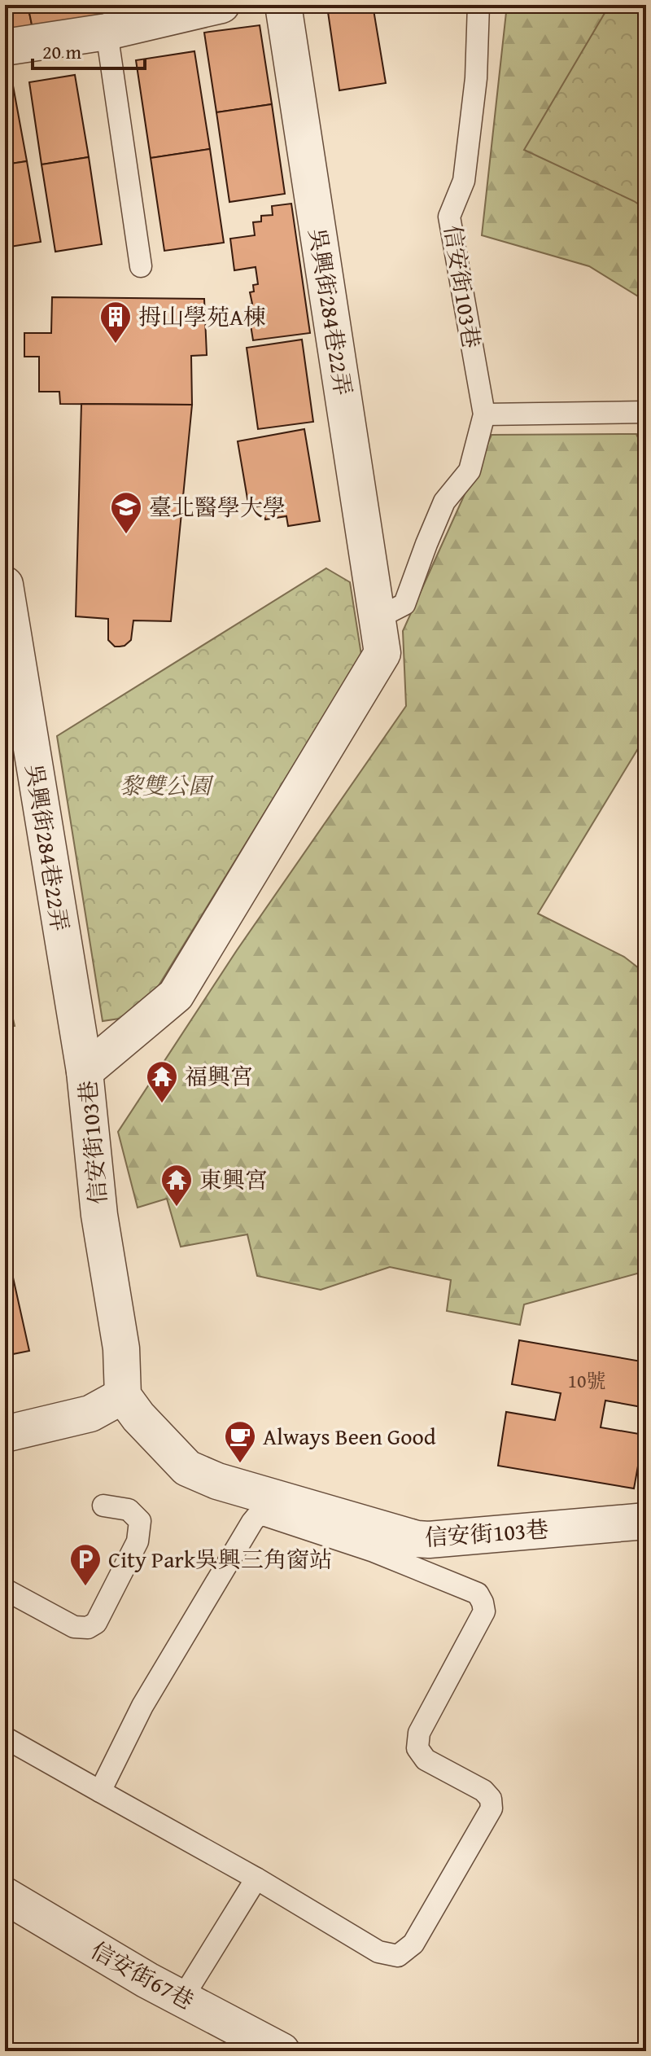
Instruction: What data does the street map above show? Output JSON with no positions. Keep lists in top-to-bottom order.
{
  "streets": {
    "street": ["信安街103巷", "吳興街284巷22弄", "信安街67巷"]
  },
  "crossings": [
    ["信安街103巷", "吳興街284巷22弄"]
  ],
  "parks": ["黎雙公園"],
  "places": {
    "building": ["拇山學苑A棟"],
    "school or university": ["臺北醫學大學"],
    "temple": ["福興宮", "東興宮"],
    "cafe": ["Always Been Good"],
    "parking": ["City Park吳興三角窗站"]
  },
  "house_numbers": ["10號"],
  "scale_bar": "20 m"
}
